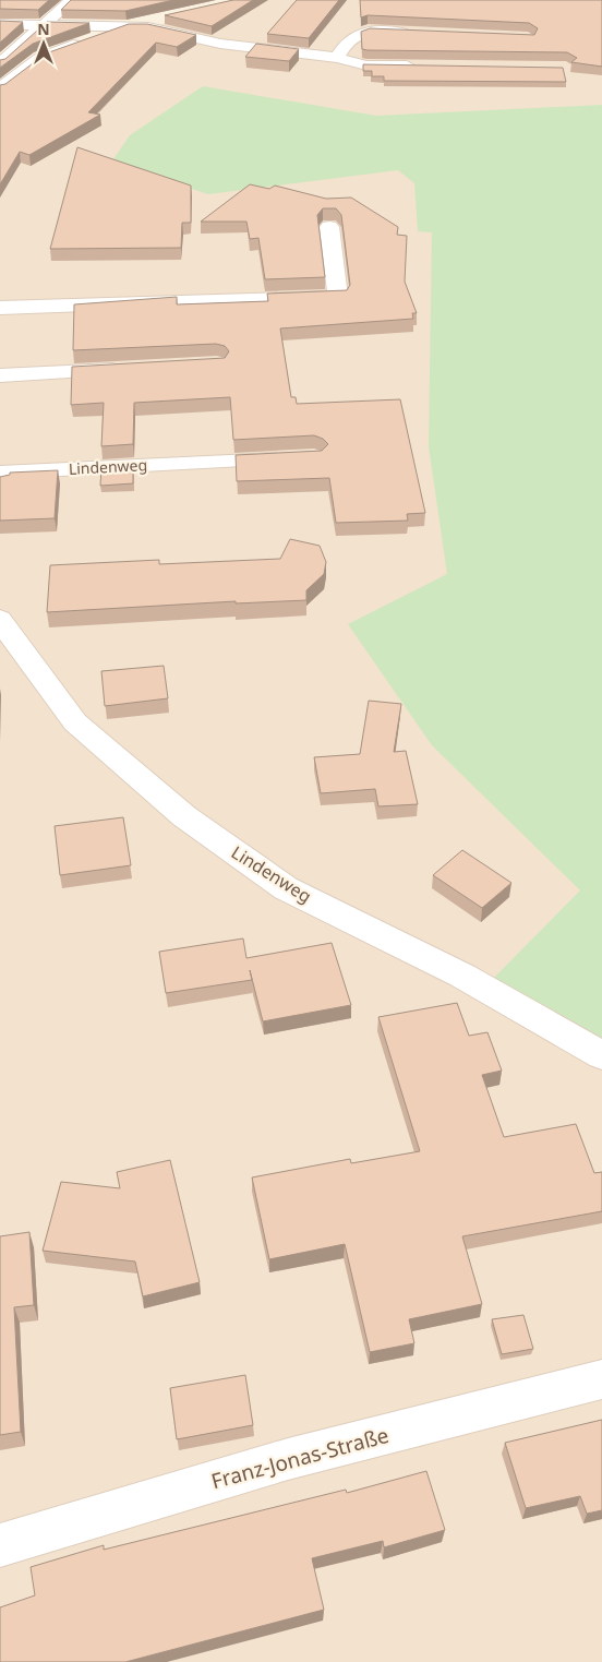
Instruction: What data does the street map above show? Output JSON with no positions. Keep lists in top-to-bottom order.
{
  "streets": {
    "street": ["Lindenweg", "Franz-Jonas-Straße"]
  },
  "north": "top"
}
